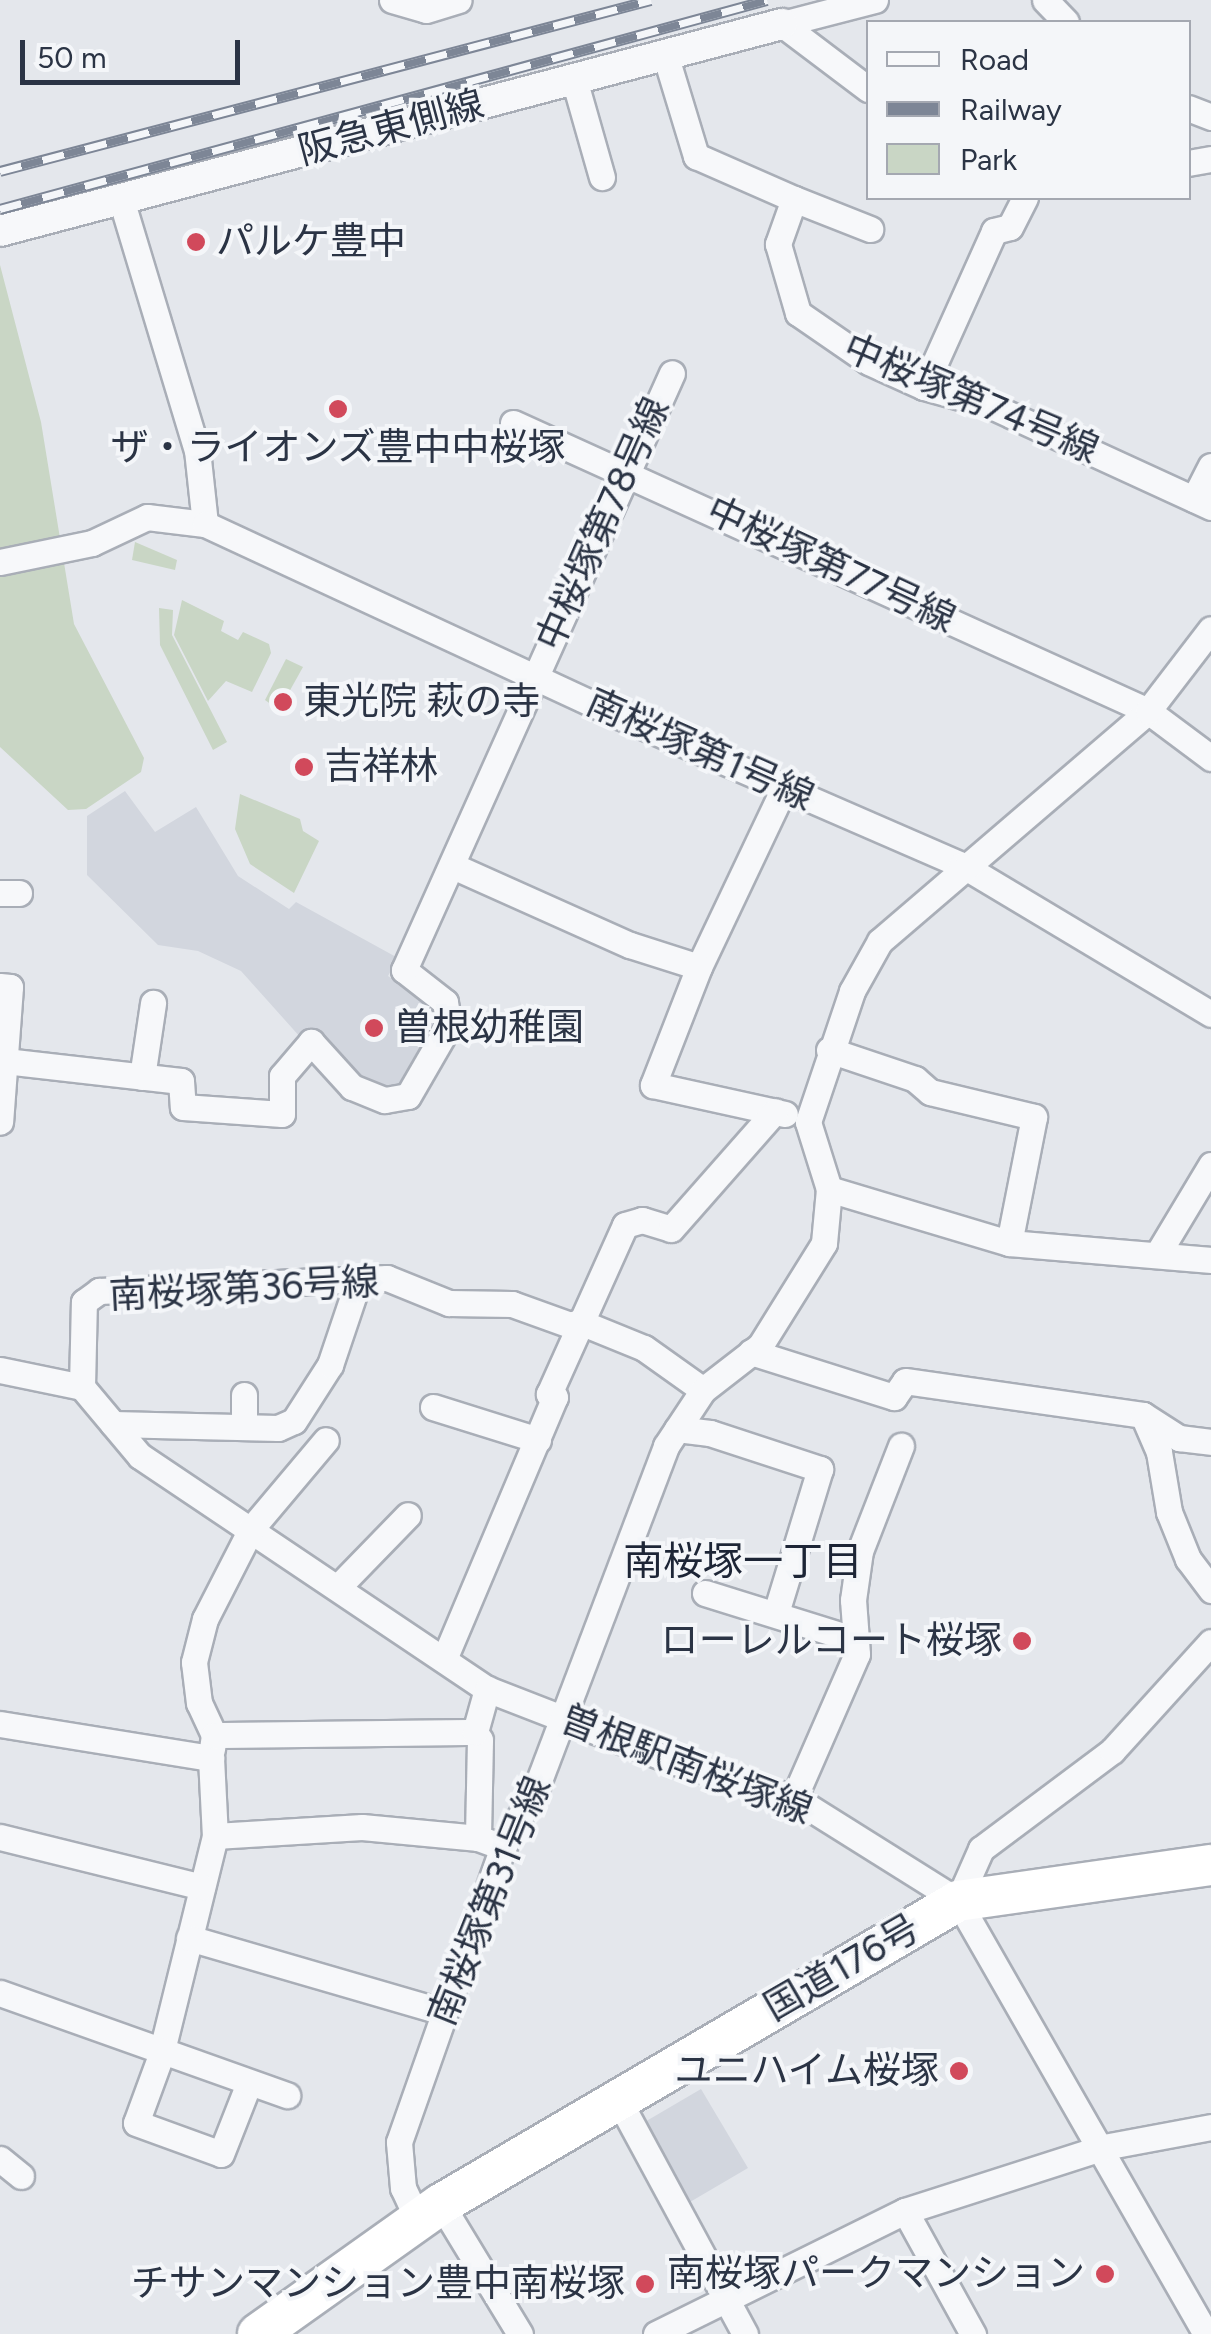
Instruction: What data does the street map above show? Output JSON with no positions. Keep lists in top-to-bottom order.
{
  "streets": {
    "highway": ["国道176号"],
    "street": [
      "阪急東側線",
      "中桜塚第74号線",
      "中桜塚第78号線",
      "中桜塚第77号線",
      "南桜塚第1号線",
      "南桜塚第36号線",
      "曽根駅南桜塚線",
      "南桜塚第31号線"
    ]
  },
  "crossings": [
    ["中桜塚第78号線", "中桜塚第77号線"],
    ["中桜塚第78号線", "南桜塚第1号線"],
    ["南桜塚第36号線", "曽根駅南桜塚線"],
    ["南桜塚第36号線", "南桜塚第31号線"],
    ["曽根駅南桜塚線", "南桜塚第31号線"],
    ["曽根駅南桜塚線", "国道176号"],
    ["南桜塚第31号線", "国道176号"]
  ],
  "districts": ["南桜塚一丁目"],
  "places": [
    "パルケ豊中",
    "ザ・ライオンズ豊中中桜塚",
    "東光院 萩の寺",
    "吉祥林",
    "曽根幼稚園",
    "ローレルコート桜塚",
    "ユニハイム桜塚",
    "南桜塚パークマンション",
    "チサンマンション豊中南桜塚"
  ],
  "legend": ["Road", "Railway", "Park"],
  "scale_bar": "50 m"
}
